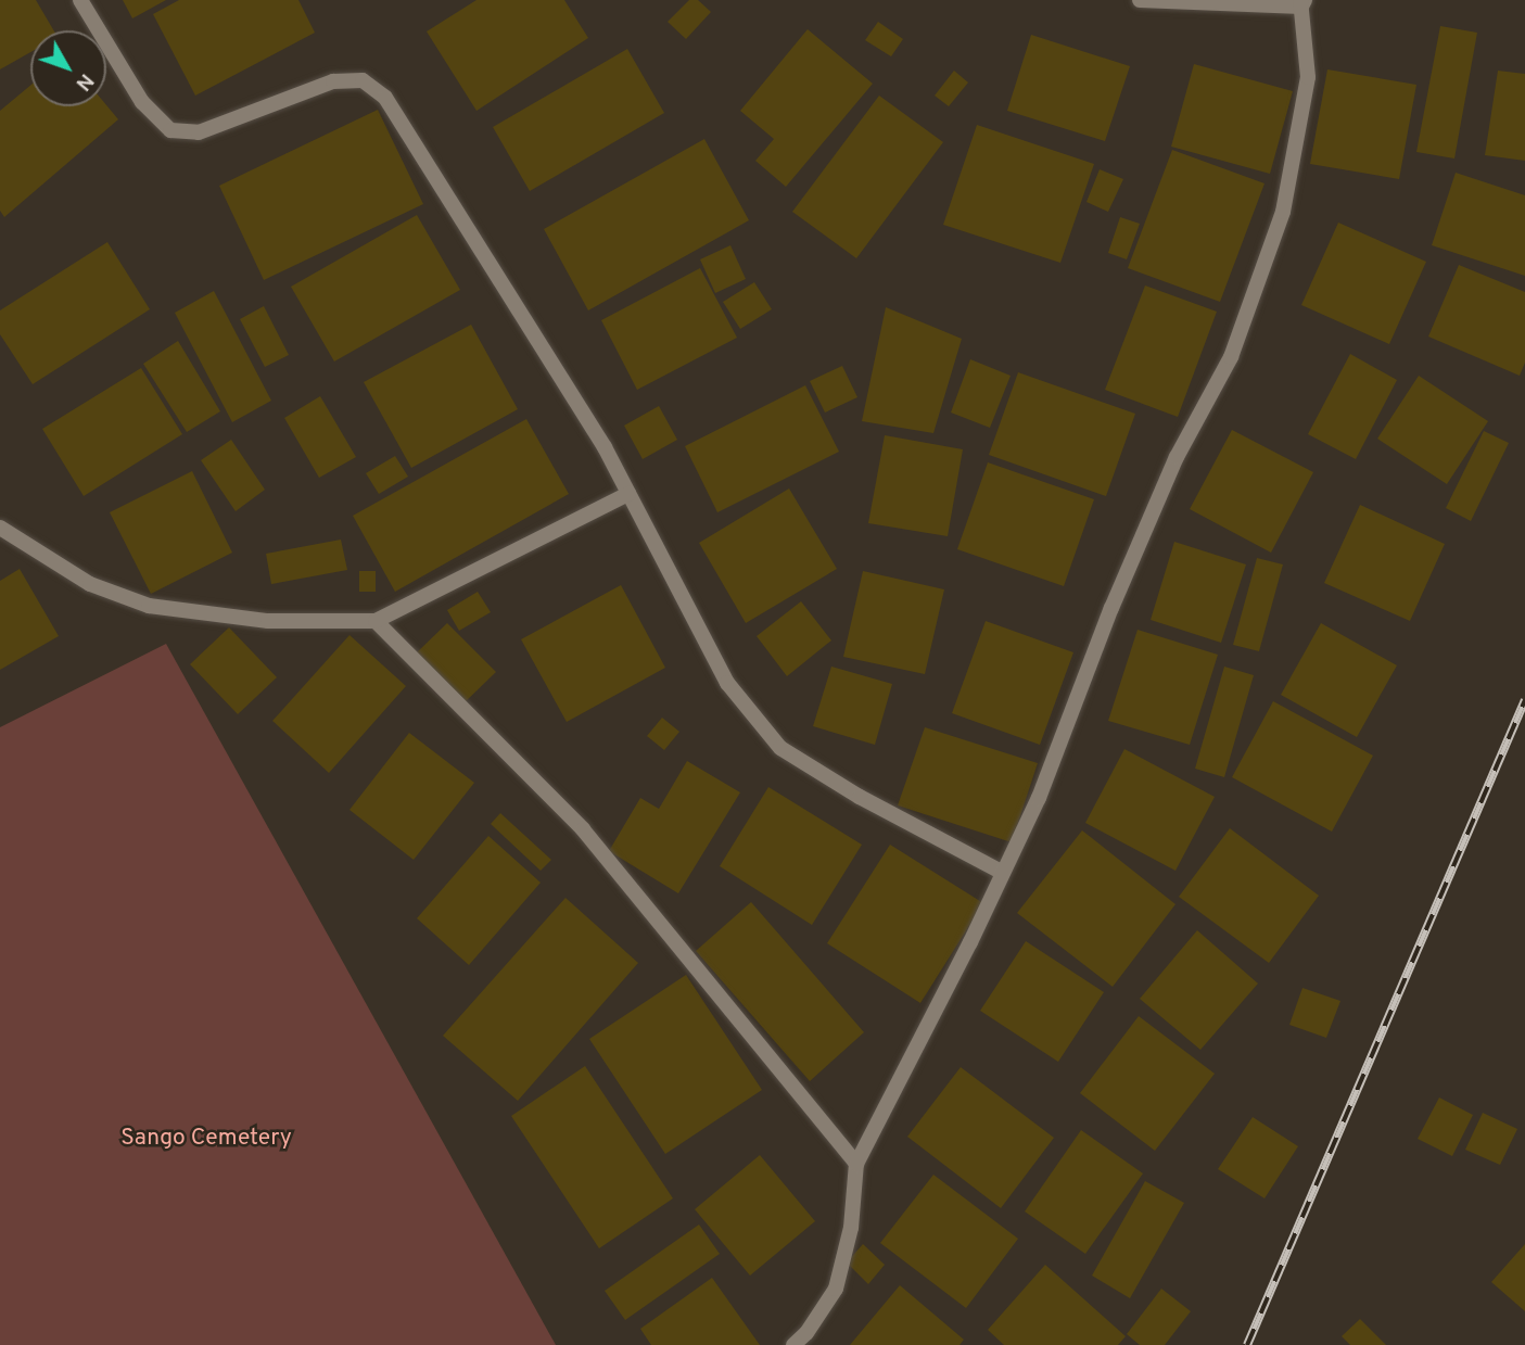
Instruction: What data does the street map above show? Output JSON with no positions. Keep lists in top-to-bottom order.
{
  "parks": ["Sango Cemetery"],
  "north": "bottom right"
}
